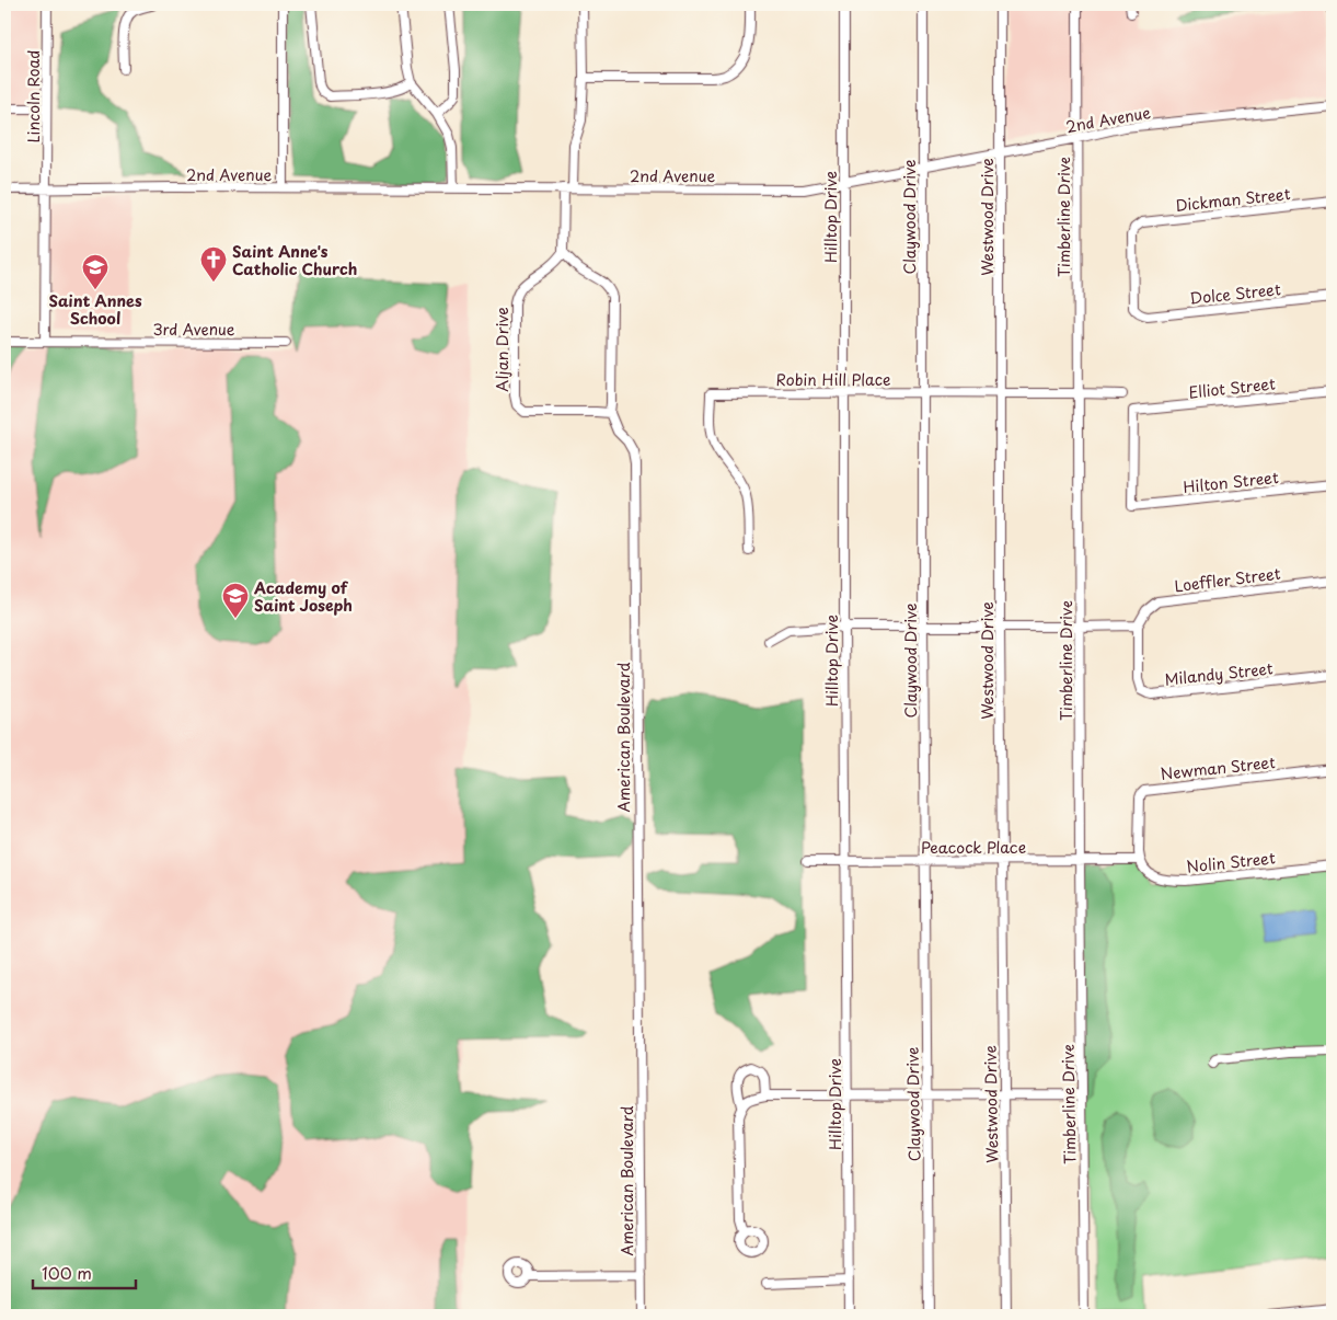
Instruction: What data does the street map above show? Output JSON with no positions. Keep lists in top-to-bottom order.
{
  "streets": {
    "street": [
      "Lincoln Road",
      "2nd Avenue",
      "Dickman Street",
      "Hilltop Drive",
      "Claywood Drive",
      "Westwood Drive",
      "Timberline Drive",
      "Dolce Street",
      "3rd Avenue",
      "Aljan Drive",
      "Robin Hill Place",
      "Elliot Street",
      "Hilton Street",
      "Loeffler Street",
      "Milandy Street",
      "American Boulevard",
      "Newman Street",
      "Peacock Place",
      "Nolin Street"
    ]
  },
  "crossings": [
    ["Lincoln Road", "2nd Avenue"],
    ["Lincoln Road", "3rd Avenue"],
    ["2nd Avenue", "Hilltop Drive"],
    ["2nd Avenue", "Claywood Drive"],
    ["2nd Avenue", "Westwood Drive"],
    ["2nd Avenue", "Timberline Drive"],
    ["Dickman Street", "Dolce Street"],
    ["Hilltop Drive", "Robin Hill Place"],
    ["Hilltop Drive", "Peacock Place"],
    ["Claywood Drive", "Robin Hill Place"],
    ["Claywood Drive", "Peacock Place"],
    ["Westwood Drive", "Robin Hill Place"],
    ["Westwood Drive", "Peacock Place"],
    ["Timberline Drive", "Robin Hill Place"],
    ["Timberline Drive", "Peacock Place"],
    ["Aljan Drive", "American Boulevard"],
    ["Elliot Street", "Hilton Street"],
    ["Loeffler Street", "Milandy Street"],
    ["Newman Street", "Peacock Place"],
    ["Newman Street", "Nolin Street"],
    ["Peacock Place", "Nolin Street"]
  ],
  "places": {
    "church": ["Saint Anne's Catholic Church"],
    "school or university": ["Saint Annes School", "Academy of Saint Joseph"]
  },
  "scale_bar": "100 m"
}
